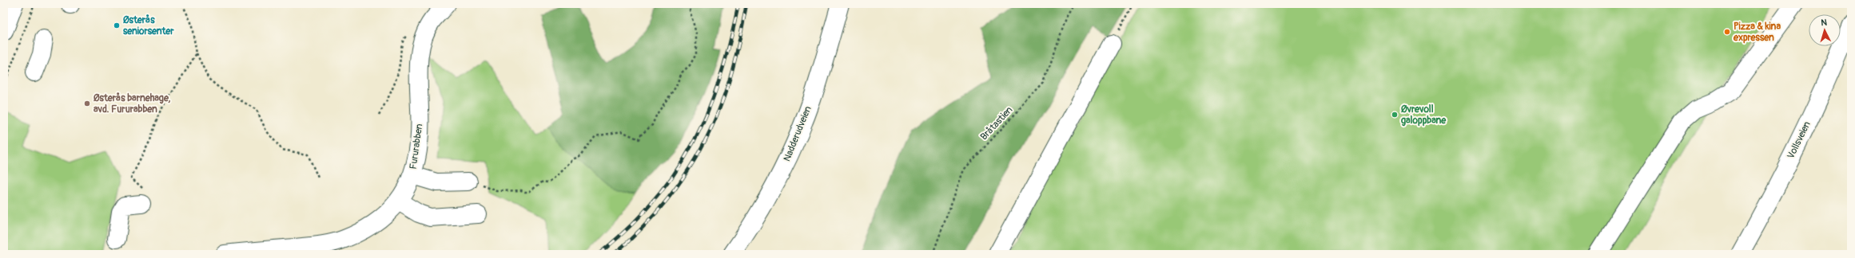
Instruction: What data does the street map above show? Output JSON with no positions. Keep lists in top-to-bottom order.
{
  "streets": {
    "main road": ["Nadderudveien", "Vollsveien", "Fururabben"],
    "path": ["Bråtastien"]
  },
  "places": [
    "Østerås seniorsenter",
    "Pizza & kina expressen",
    "Østerås barnehage, avd. Fururabben",
    "Øvrevoll galoppbane"
  ],
  "north": "top"
}
